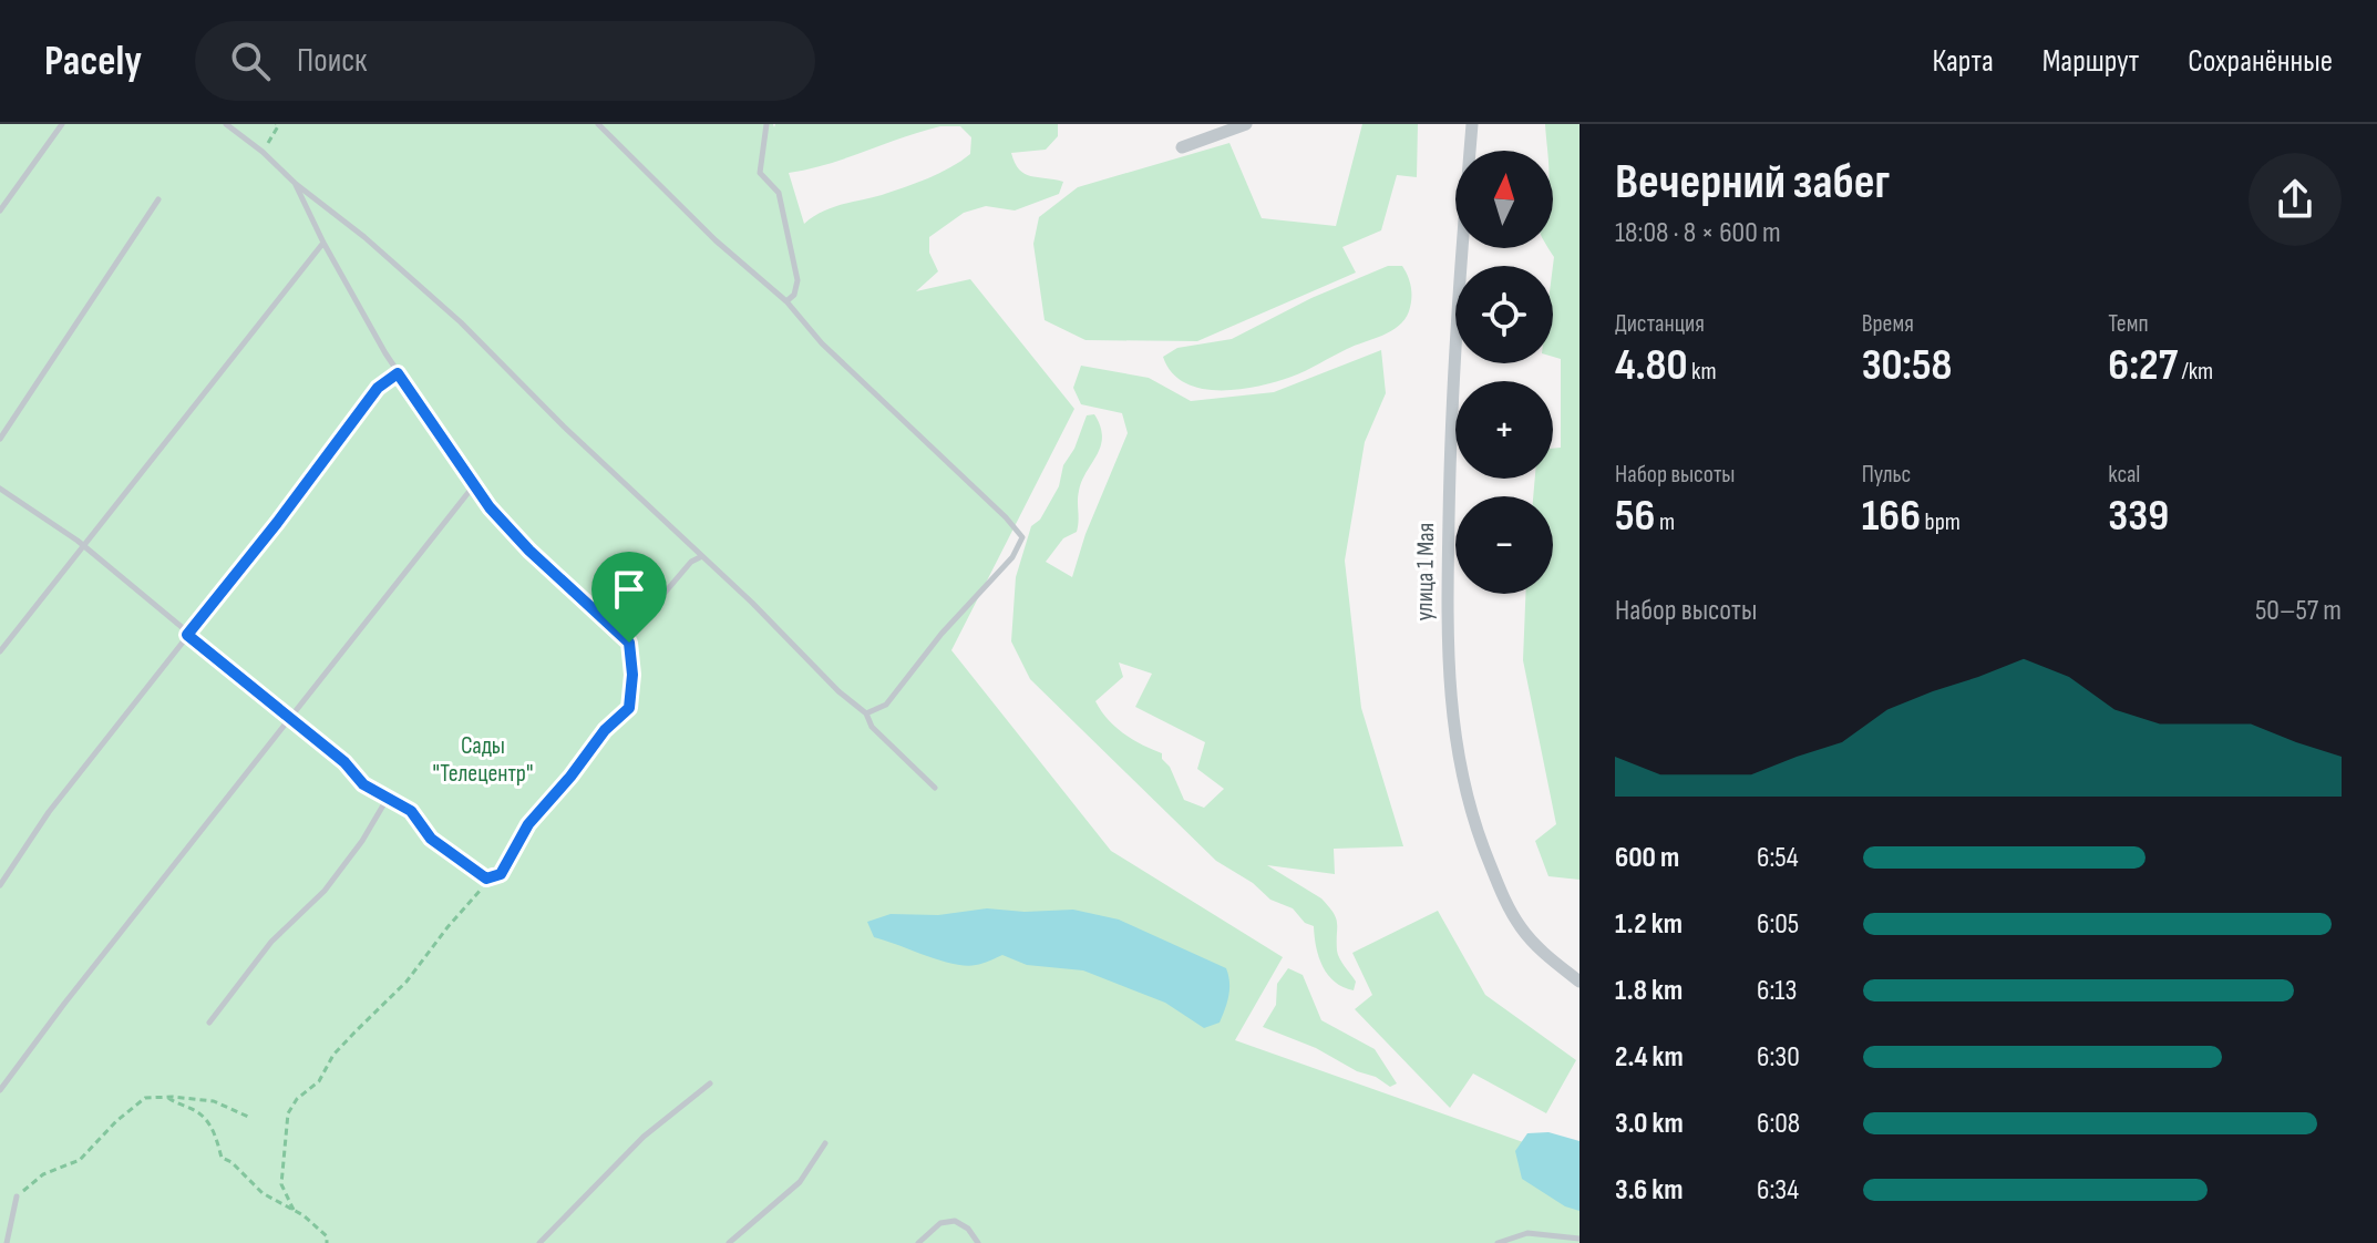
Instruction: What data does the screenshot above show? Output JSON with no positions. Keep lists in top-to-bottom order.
{
  "streets": {
    "street": ["улица 1 Мая"]
  },
  "parks": ["Сады \"Телецентр\""],
  "north": "top",
  "page": {
    "header": "Pacely",
    "search": "Поиск",
    "nav": ["Карта", "Маршрут", "Сохранённые"],
    "heading": ["Вечерний забег", "18:08 · 8 × 600 m"],
    "map_buttons": ["+", "−"],
    "stats": [
      ["Дистанция", "4.80 km"],
      ["Время", "30:58"],
      ["Темп", "6:27 /km"],
      ["Набор высоты", "56 m"],
      ["Пульс", "166 bpm"],
      ["kcal", "339"]
    ],
    "chart": ["Набор высоты", "50–57 m"],
    "list": [
      {
        "name": "600 m",
        "note": "6:54"
      },
      {
        "name": "1.2 km",
        "note": "6:05"
      },
      {
        "name": "1.8 km",
        "note": "6:13"
      },
      {
        "name": "2.4 km",
        "note": "6:30"
      },
      {
        "name": "3.0 km",
        "note": "6:08"
      },
      {
        "name": "3.6 km",
        "note": "6:34"
      }
    ]
  }
}
